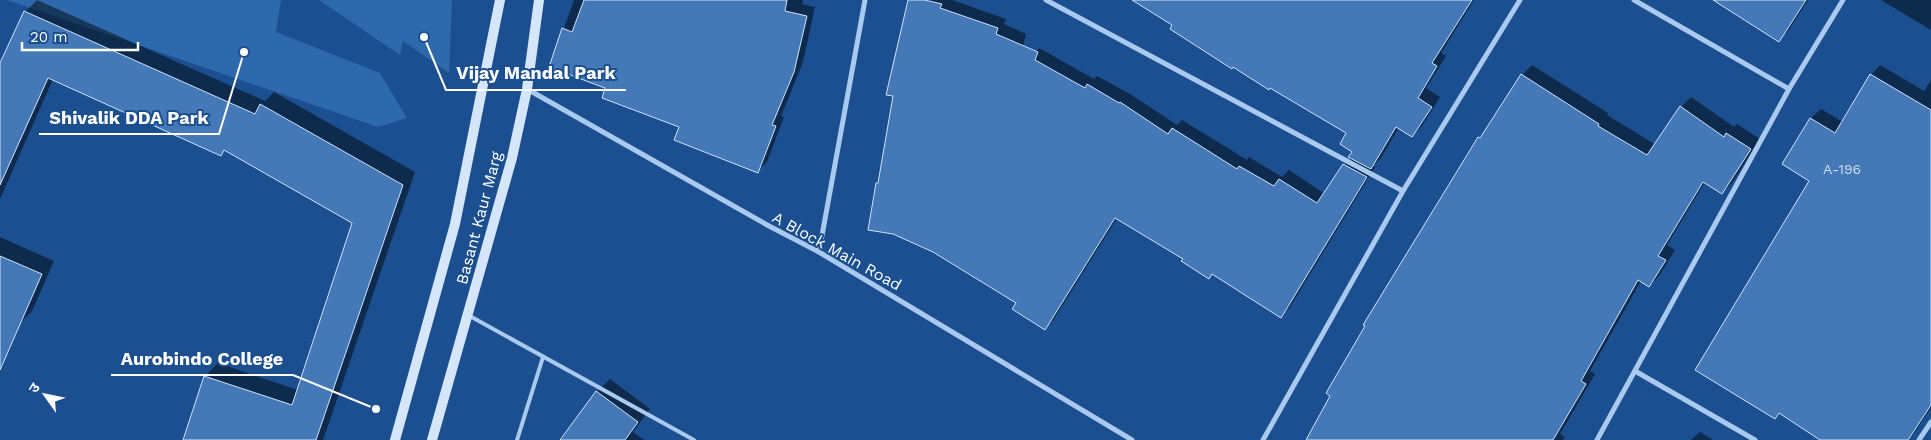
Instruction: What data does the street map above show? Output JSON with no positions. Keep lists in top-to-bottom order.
{
  "streets": {
    "main road": ["Basant Kaur Marg"],
    "street": ["A Block Main Road"]
  },
  "crossings": [
    ["Basant Kaur Marg", "A Block Main Road"]
  ],
  "places": ["Vijay Mandal Park", "Shivalik DDA Park", "Aurobindo College"],
  "house_numbers": ["A-196"],
  "scale_bar": "20 m",
  "north": "top left"
}
